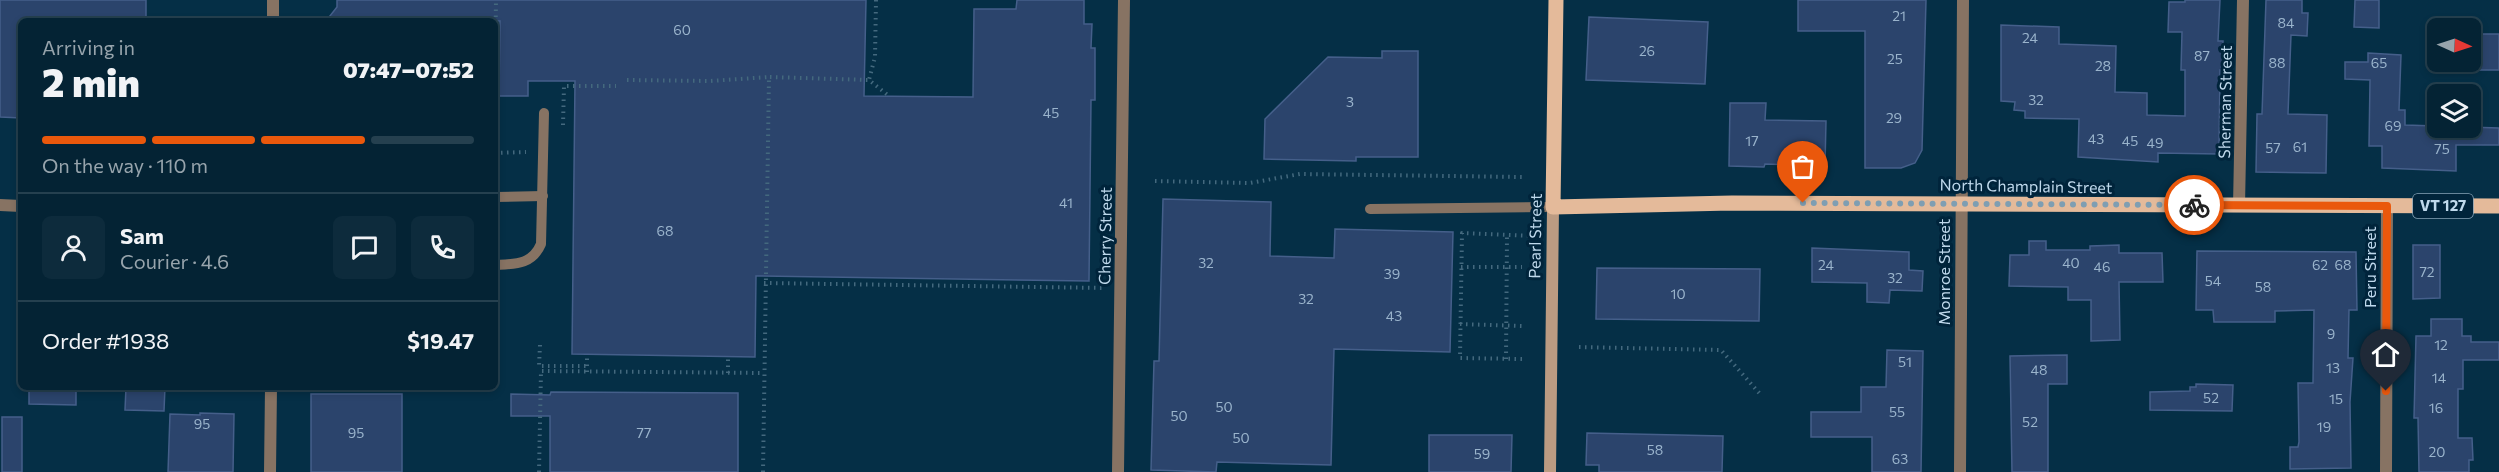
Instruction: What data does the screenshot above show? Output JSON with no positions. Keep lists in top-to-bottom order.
{
  "streets": {
    "main road": ["North Champlain Street", "VT 127", "Pearl Street"],
    "street": [
      "Sherman Street",
      "Cherry Street",
      "Peru Street",
      "Monroe Street"
    ]
  },
  "crossings": [
    ["Sherman Street", "North Champlain Street"],
    ["North Champlain Street", "Pearl Street"],
    ["North Champlain Street", "Peru Street"],
    ["North Champlain Street", "Monroe Street"]
  ],
  "house_numbers": [
    "21",
    "84",
    "60",
    "24",
    "26",
    "87",
    "25",
    "88",
    "65",
    "28",
    "32",
    "3",
    "45",
    "29",
    "69",
    "43",
    "17",
    "45",
    "49",
    "61",
    "57",
    "75",
    "41",
    "68",
    "32",
    "40",
    "24",
    "62",
    "68",
    "46",
    "72",
    "39",
    "32",
    "54",
    "58",
    "10",
    "32",
    "43",
    "9",
    "12",
    "51",
    "13",
    "48",
    "14",
    "52",
    "15",
    "50",
    "16",
    "55",
    "50",
    "52",
    "95",
    "19",
    "95",
    "77",
    "50",
    "58",
    "20",
    "59",
    "63"
  ],
  "north": "right",
  "page": {
    "heading": ["2 min", "Arriving in", "07:47–07:52"],
    "panel": [
      "Sam",
      "Courier · 4.6",
      "Order #1938",
      "$19.47"
    ],
    "bar": "On the way · 110 m"
  }
}
